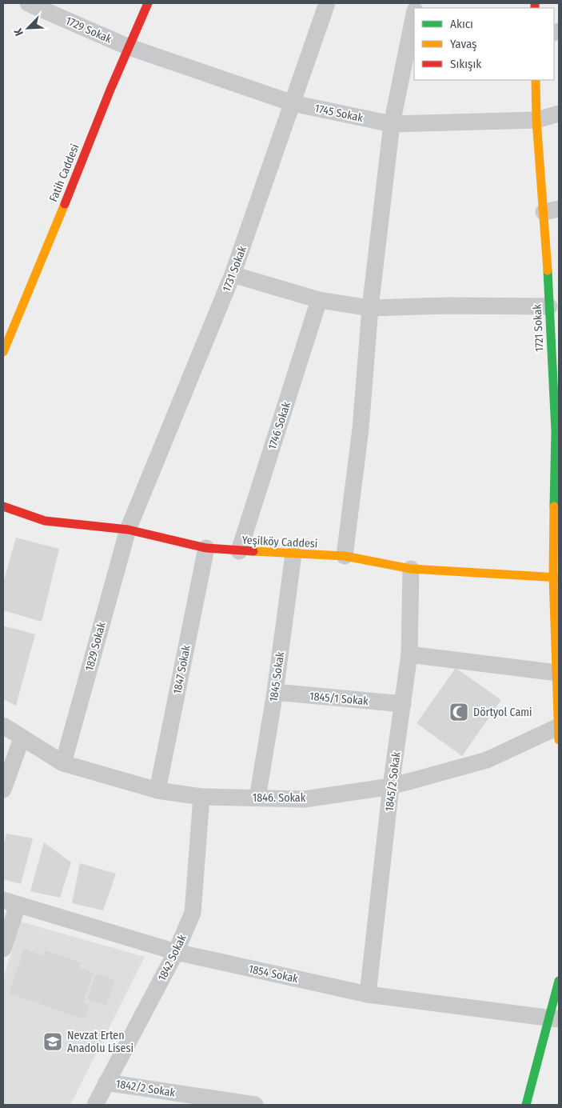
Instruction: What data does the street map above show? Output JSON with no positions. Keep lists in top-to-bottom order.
{
  "streets": {
    "street": [
      "1729 Sokak",
      "1745 Sokak",
      "Fatih Caddesi",
      "1731 Sokak",
      "1721 Sokak",
      "1746 Sokak",
      "Yeşilköy Caddesi",
      "1829 Sokak",
      "1847 Sokak",
      "1845 Sokak",
      "1845/1 Sokak",
      "1845/2 Sokak",
      "1846. Sokak",
      "1842 Sokak",
      "1854 Sokak",
      "1842/2 Sokak"
    ]
  },
  "crossings": [
    ["1729 Sokak", "1745 Sokak"],
    ["1729 Sokak", "Fatih Caddesi"],
    ["1745 Sokak", "Fatih Caddesi"],
    ["1745 Sokak", "1731 Sokak"],
    ["1745 Sokak", "1721 Sokak"],
    ["1731 Sokak", "Yeşilköy Caddesi"],
    ["1731 Sokak", "1829 Sokak"],
    ["1721 Sokak", "Yeşilköy Caddesi"],
    ["1721 Sokak", "1846. Sokak"],
    ["1746 Sokak", "Yeşilköy Caddesi"],
    ["Yeşilköy Caddesi", "1829 Sokak"],
    ["Yeşilköy Caddesi", "1847 Sokak"],
    ["Yeşilköy Caddesi", "1845 Sokak"],
    ["Yeşilköy Caddesi", "1845/2 Sokak"],
    ["1829 Sokak", "1846. Sokak"],
    ["1847 Sokak", "1846. Sokak"],
    ["1845 Sokak", "1845/1 Sokak"],
    ["1845 Sokak", "1846. Sokak"],
    ["1845/1 Sokak", "1845/2 Sokak"],
    ["1845/2 Sokak", "1846. Sokak"],
    ["1845/2 Sokak", "1854 Sokak"],
    ["1846. Sokak", "1842 Sokak"],
    ["1842 Sokak", "1854 Sokak"],
    ["1842 Sokak", "1842/2 Sokak"]
  ],
  "places": {
    "mosque": ["Dörtyol Cami"],
    "school or university": ["Nevzat Erten Anadolu Lisesi"]
  },
  "legend": ["Akıcı", "Yavaş", "Sıkışık"],
  "north": "bottom left"
}
